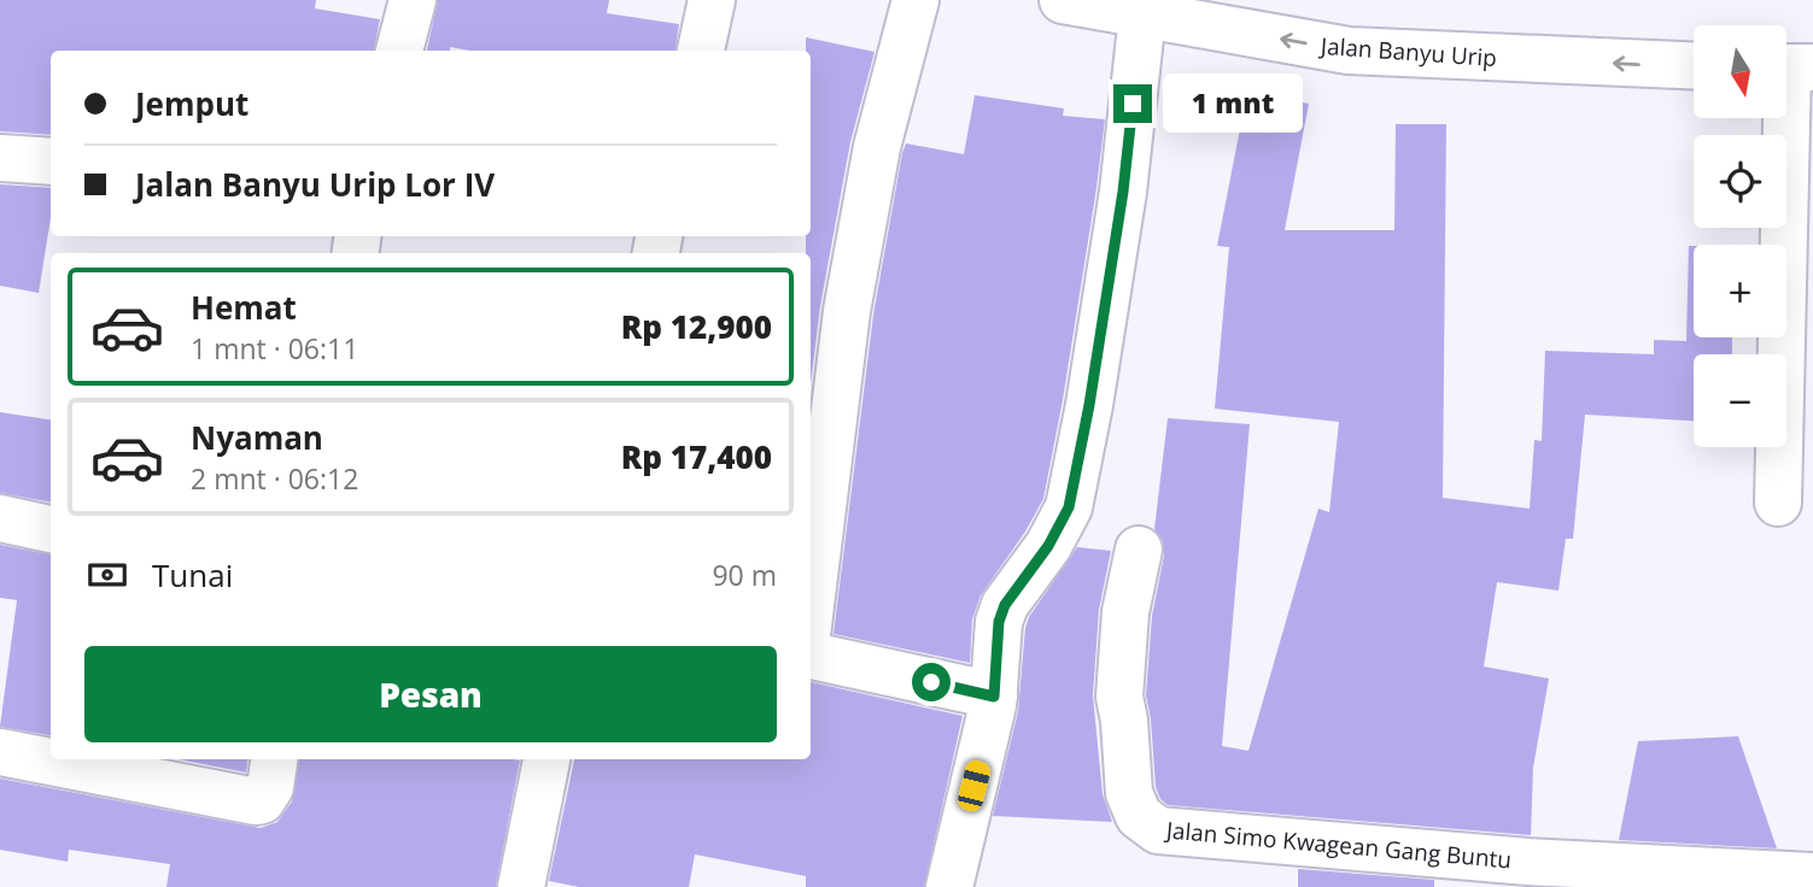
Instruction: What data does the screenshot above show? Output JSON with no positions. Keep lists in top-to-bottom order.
{
  "streets": {
    "street": ["Jalan Banyu Urip", "Jalan Simo Kwagean Gang Buntu"]
  },
  "one_way": ["Jalan Banyu Urip"],
  "north": "bottom",
  "page": {
    "map_buttons": ["+", "−"],
    "banner": ["Jemput", "Jalan Banyu Urip Lor IV"],
    "bubble": "1 mnt",
    "list": [
      {
        "name": "Hemat",
        "note": "1 mnt · 06:11",
        "value": "Rp 12,900"
      },
      {
        "name": "Nyaman",
        "note": "2 mnt · 06:12",
        "value": "Rp 17,400"
      }
    ],
    "pay": ["Tunai", "90 m"],
    "buttons": "Pesan"
  }
}
